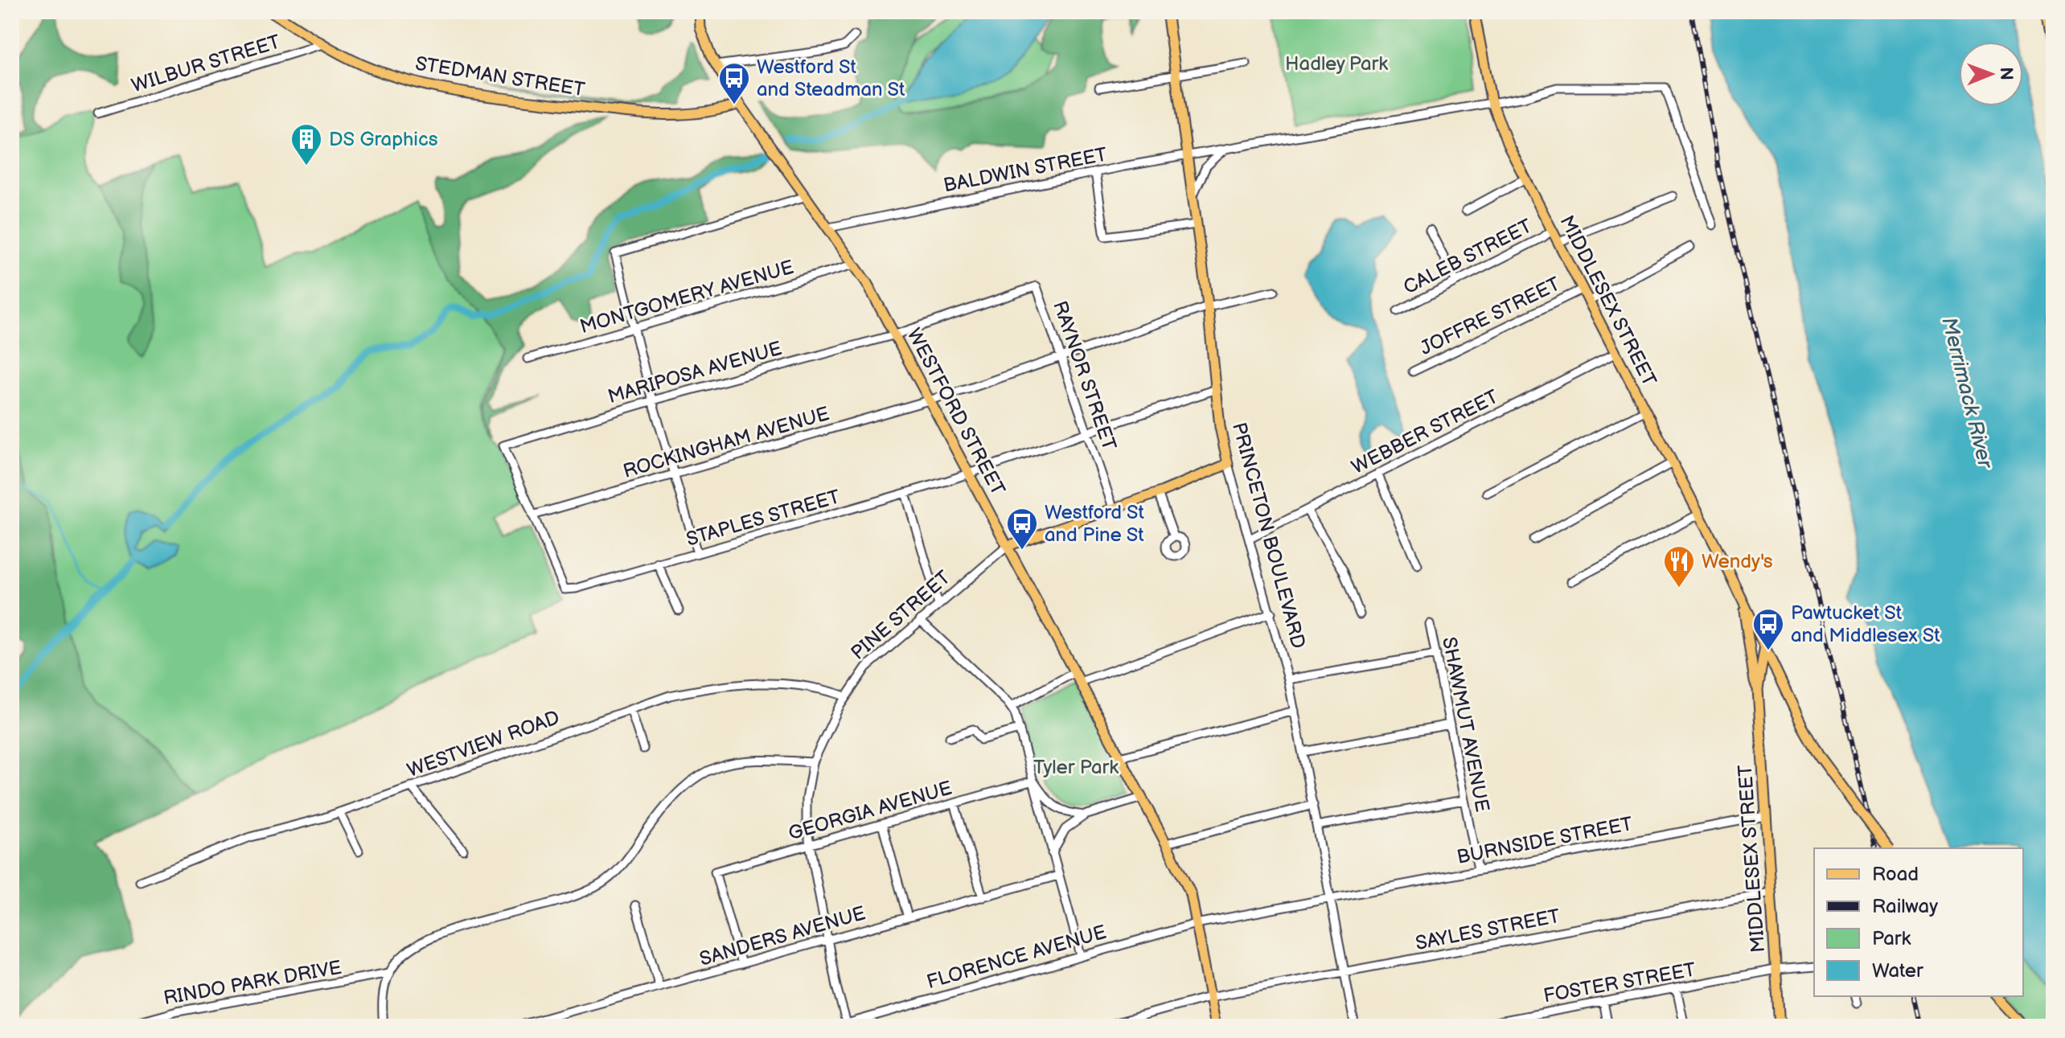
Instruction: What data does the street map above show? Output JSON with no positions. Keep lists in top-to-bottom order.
{
  "streets": {
    "main road": [
      "STEDMAN STREET",
      "MIDDLESEX STREET",
      "WESTFORD STREET",
      "PRINCETON BOULEVARD",
      "PINE STREET"
    ],
    "street": [
      "WILBUR STREET",
      "BALDWIN STREET",
      "CALEB STREET",
      "MONTGOMERY AVENUE",
      "JOFFRE STREET",
      "MARIPOSA AVENUE",
      "RAYNOR STREET",
      "WEBBER STREET",
      "ROCKINGHAM AVENUE",
      "STAPLES STREET",
      "SHAWMUT AVENUE",
      "WESTVIEW ROAD",
      "GEORGIA AVENUE",
      "BURNSIDE STREET",
      "SAYLES STREET",
      "SANDERS AVENUE",
      "FLORENCE AVENUE",
      "RINDO PARK DRIVE",
      "FOSTER STREET"
    ]
  },
  "crossings": [
    ["WILBUR STREET", "STEDMAN STREET"],
    ["STEDMAN STREET", "WESTFORD STREET"],
    ["BALDWIN STREET", "MIDDLESEX STREET"],
    ["BALDWIN STREET", "WESTFORD STREET"],
    ["BALDWIN STREET", "PRINCETON BOULEVARD"],
    ["CALEB STREET", "MIDDLESEX STREET"],
    ["MONTGOMERY AVENUE", "WESTFORD STREET"],
    ["MIDDLESEX STREET", "JOFFRE STREET"],
    ["MIDDLESEX STREET", "WEBBER STREET"],
    ["MIDDLESEX STREET", "BURNSIDE STREET"],
    ["MIDDLESEX STREET", "SAYLES STREET"],
    ["MIDDLESEX STREET", "FOSTER STREET"],
    ["MARIPOSA AVENUE", "RAYNOR STREET"],
    ["MARIPOSA AVENUE", "WESTFORD STREET"],
    ["MARIPOSA AVENUE", "ROCKINGHAM AVENUE"],
    ["MARIPOSA AVENUE", "STAPLES STREET"],
    ["RAYNOR STREET", "WESTFORD STREET"],
    ["RAYNOR STREET", "ROCKINGHAM AVENUE"],
    ["RAYNOR STREET", "STAPLES STREET"],
    ["RAYNOR STREET", "PINE STREET"],
    ["WESTFORD STREET", "ROCKINGHAM AVENUE"],
    ["WESTFORD STREET", "STAPLES STREET"],
    ["WESTFORD STREET", "PINE STREET"],
    ["WESTFORD STREET", "BURNSIDE STREET"],
    ["WESTFORD STREET", "SAYLES STREET"],
    ["WESTFORD STREET", "FLORENCE AVENUE"],
    ["WEBBER STREET", "PRINCETON BOULEVARD"],
    ["ROCKINGHAM AVENUE", "STAPLES STREET"],
    ["ROCKINGHAM AVENUE", "PRINCETON BOULEVARD"],
    ["STAPLES STREET", "PRINCETON BOULEVARD"],
    ["PRINCETON BOULEVARD", "PINE STREET"],
    ["PRINCETON BOULEVARD", "BURNSIDE STREET"],
    ["PRINCETON BOULEVARD", "SAYLES STREET"],
    ["PINE STREET", "WESTVIEW ROAD"],
    ["PINE STREET", "GEORGIA AVENUE"],
    ["PINE STREET", "SANDERS AVENUE"],
    ["PINE STREET", "FLORENCE AVENUE"],
    ["SHAWMUT AVENUE", "BURNSIDE STREET"],
    ["GEORGIA AVENUE", "SANDERS AVENUE"],
    ["BURNSIDE STREET", "FLORENCE AVENUE"]
  ],
  "water": ["Merrimack River"],
  "parks": ["Hadley Park", "Tyler Park"],
  "places": {
    "bus stop": ["Westford St and Steadman St", "Westford St and Pine St", "Pawtucket St and Middlesex St"],
    "building": ["DS Graphics"],
    "restaurant": ["Wendy's"]
  },
  "legend": [
    "Road",
    "Railway",
    "Park",
    "Water"
  ],
  "north": "right"
}
